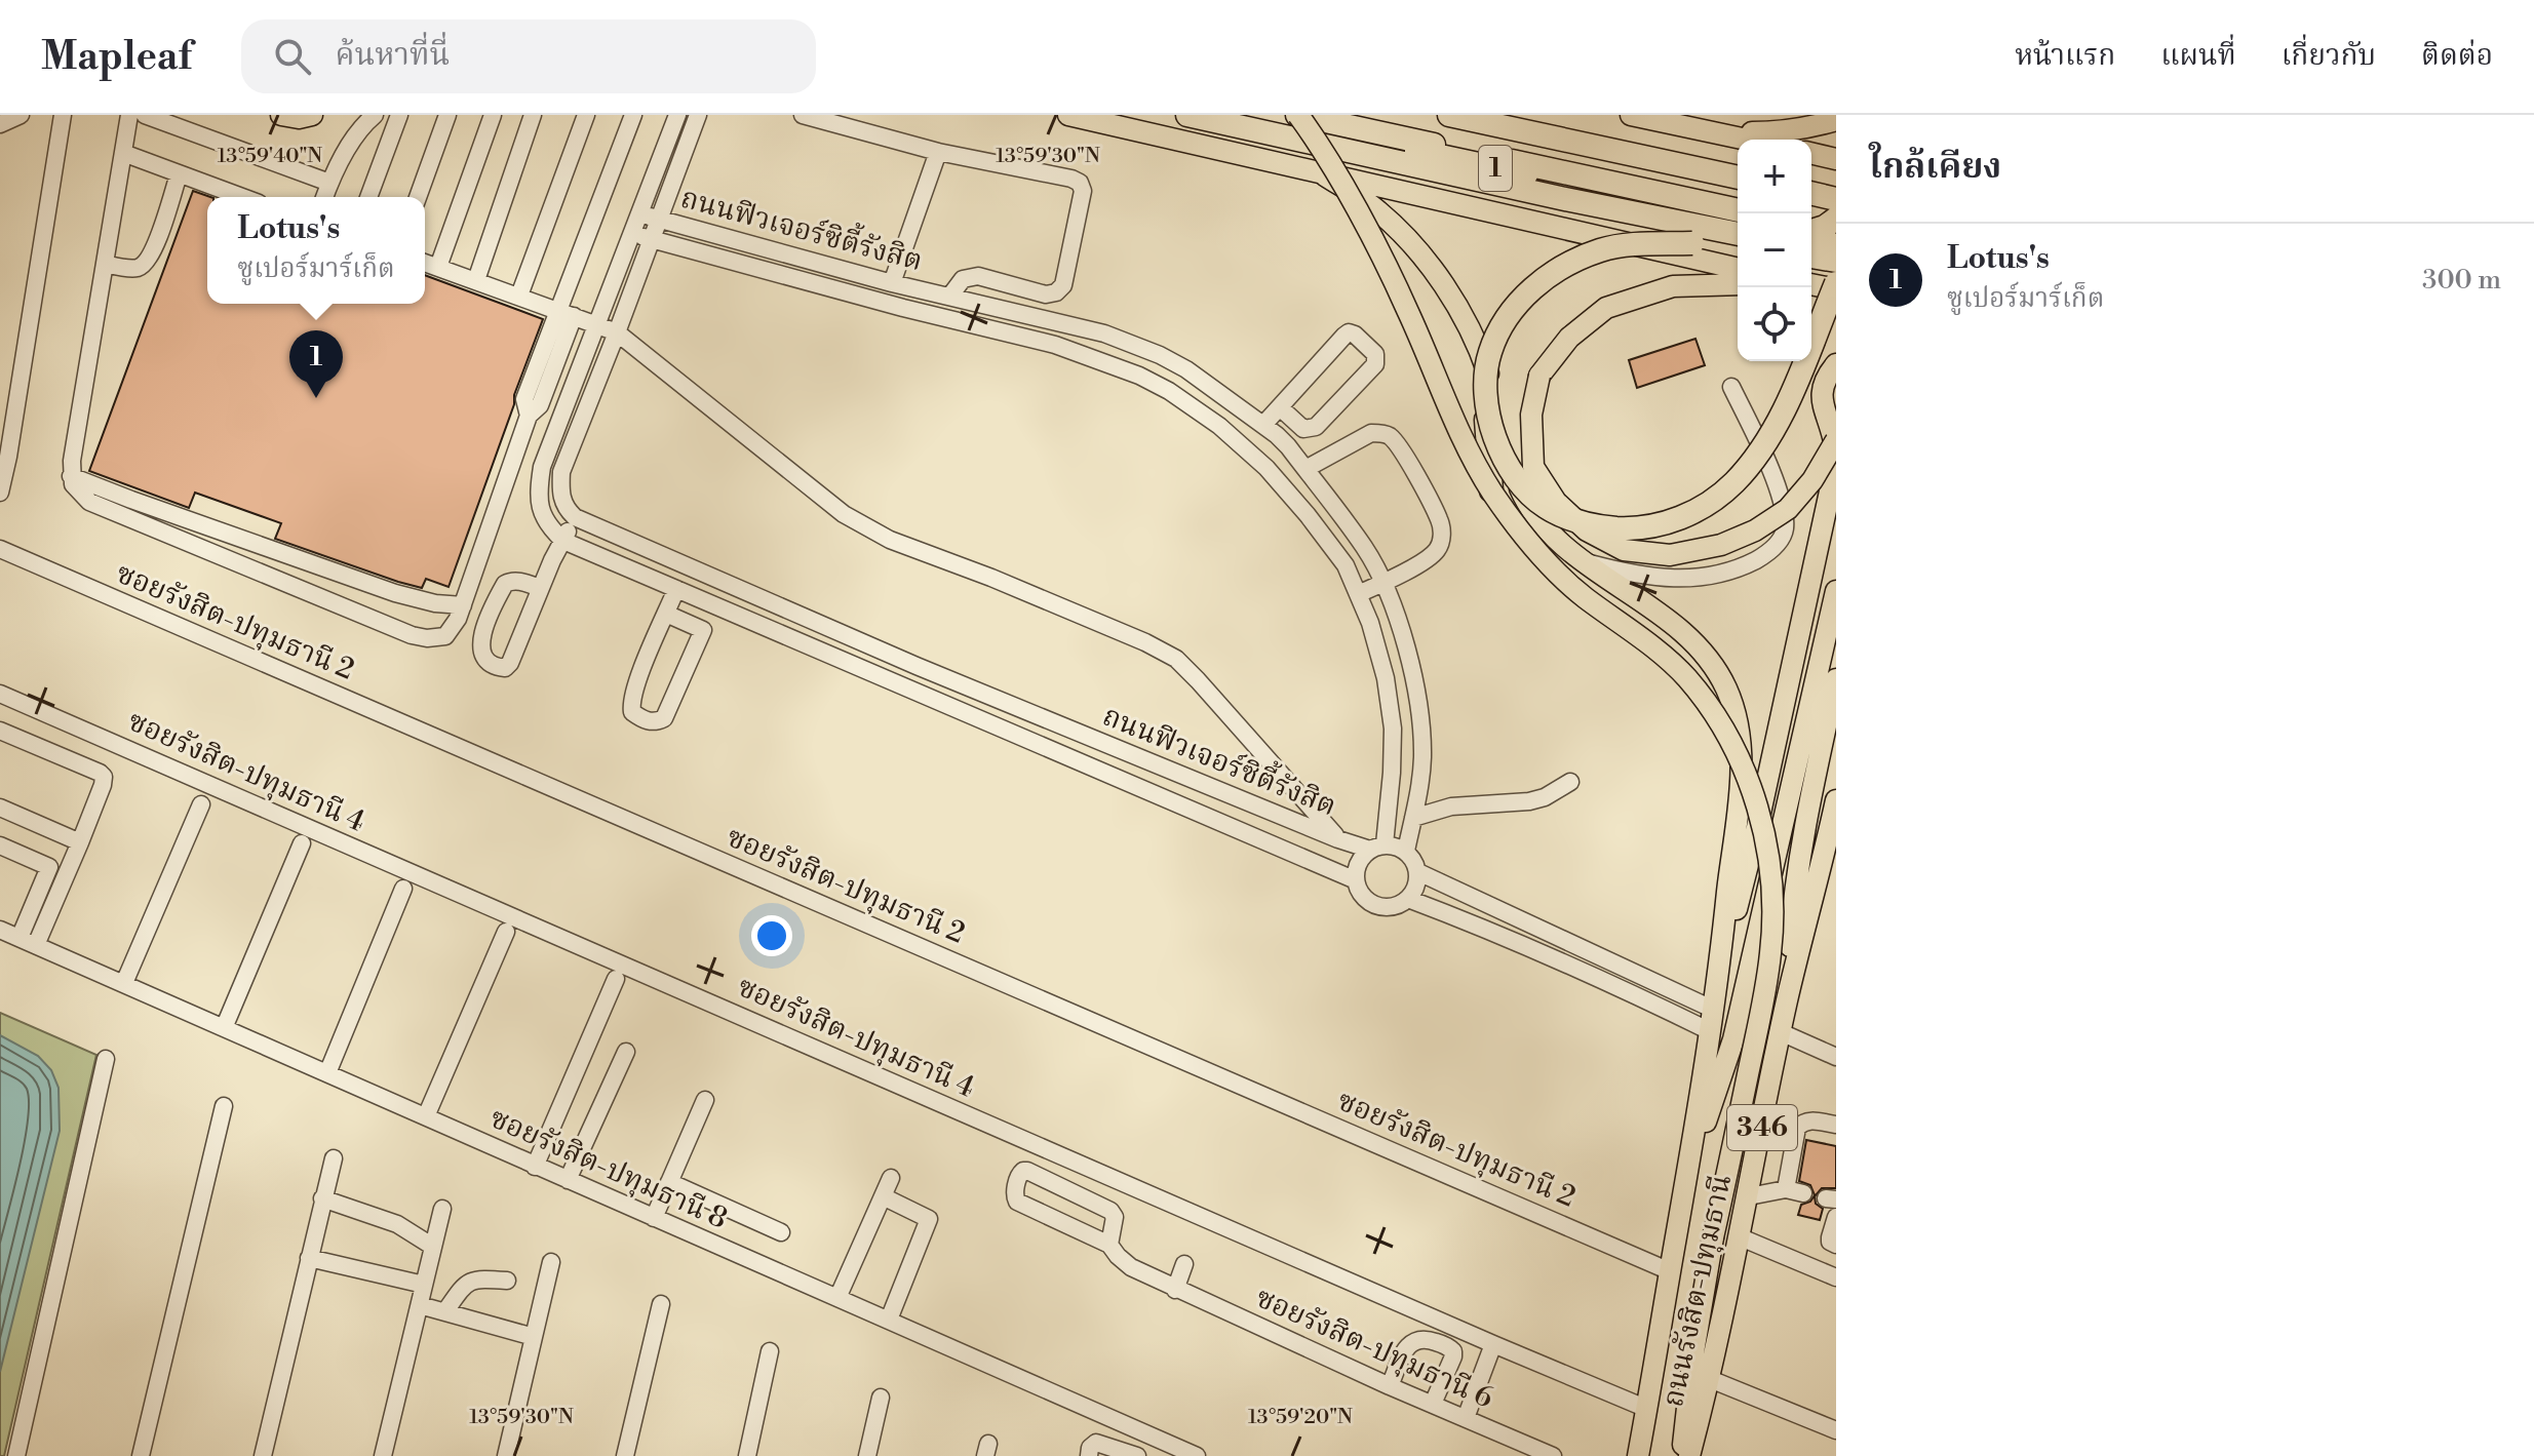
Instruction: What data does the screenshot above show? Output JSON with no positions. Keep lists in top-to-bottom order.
{
  "streets": {
    "highway": ["1"],
    "main road": ["346", "ถนนรังสิต-ปทุมธานี"],
    "street": [
      "ถนนฟิวเจอร์ซิตี้รังสิต",
      "ซอยรังสิต-ปทุมธานี 2",
      "ซอยรังสิต-ปทุมธานี 4",
      "ซอยรังสิต-ปทุมธานี 8",
      "ซอยรังสิต-ปทุมธานี 6"
    ]
  },
  "crossings": [
    ["ถนนฟิวเจอร์ซิตี้รังสิต", "346"],
    ["ซอยรังสิต-ปทุมธานี 2", "ถนนรังสิต-ปทุมธานี"],
    ["ซอยรังสิต-ปทุมธานี 4", "ถนนรังสิต-ปทุมธานี"],
    ["346", "ถนนรังสิต-ปทุมธานี"]
  ],
  "page": {
    "header": "Mapleaf",
    "search": "ค้นหาที่นี่",
    "nav": [
      "หน้าแรก",
      "แผนที่",
      "เกี่ยวกับ",
      "ติดต่อ"
    ],
    "heading": "ใกล้เคียง",
    "map_buttons": ["+", "−"],
    "popup": ["Lotus's", "ซูเปอร์มาร์เก็ต"],
    "list": [
      {
        "mark": "1",
        "name": "Lotus's",
        "note": "ซูเปอร์มาร์เก็ต",
        "value": "300 m"
      }
    ],
    "pins": "1"
  },
  "coordinates": ["13°59'40\"N", "13°59'30\"N", "13°59'20\"N"]
}
